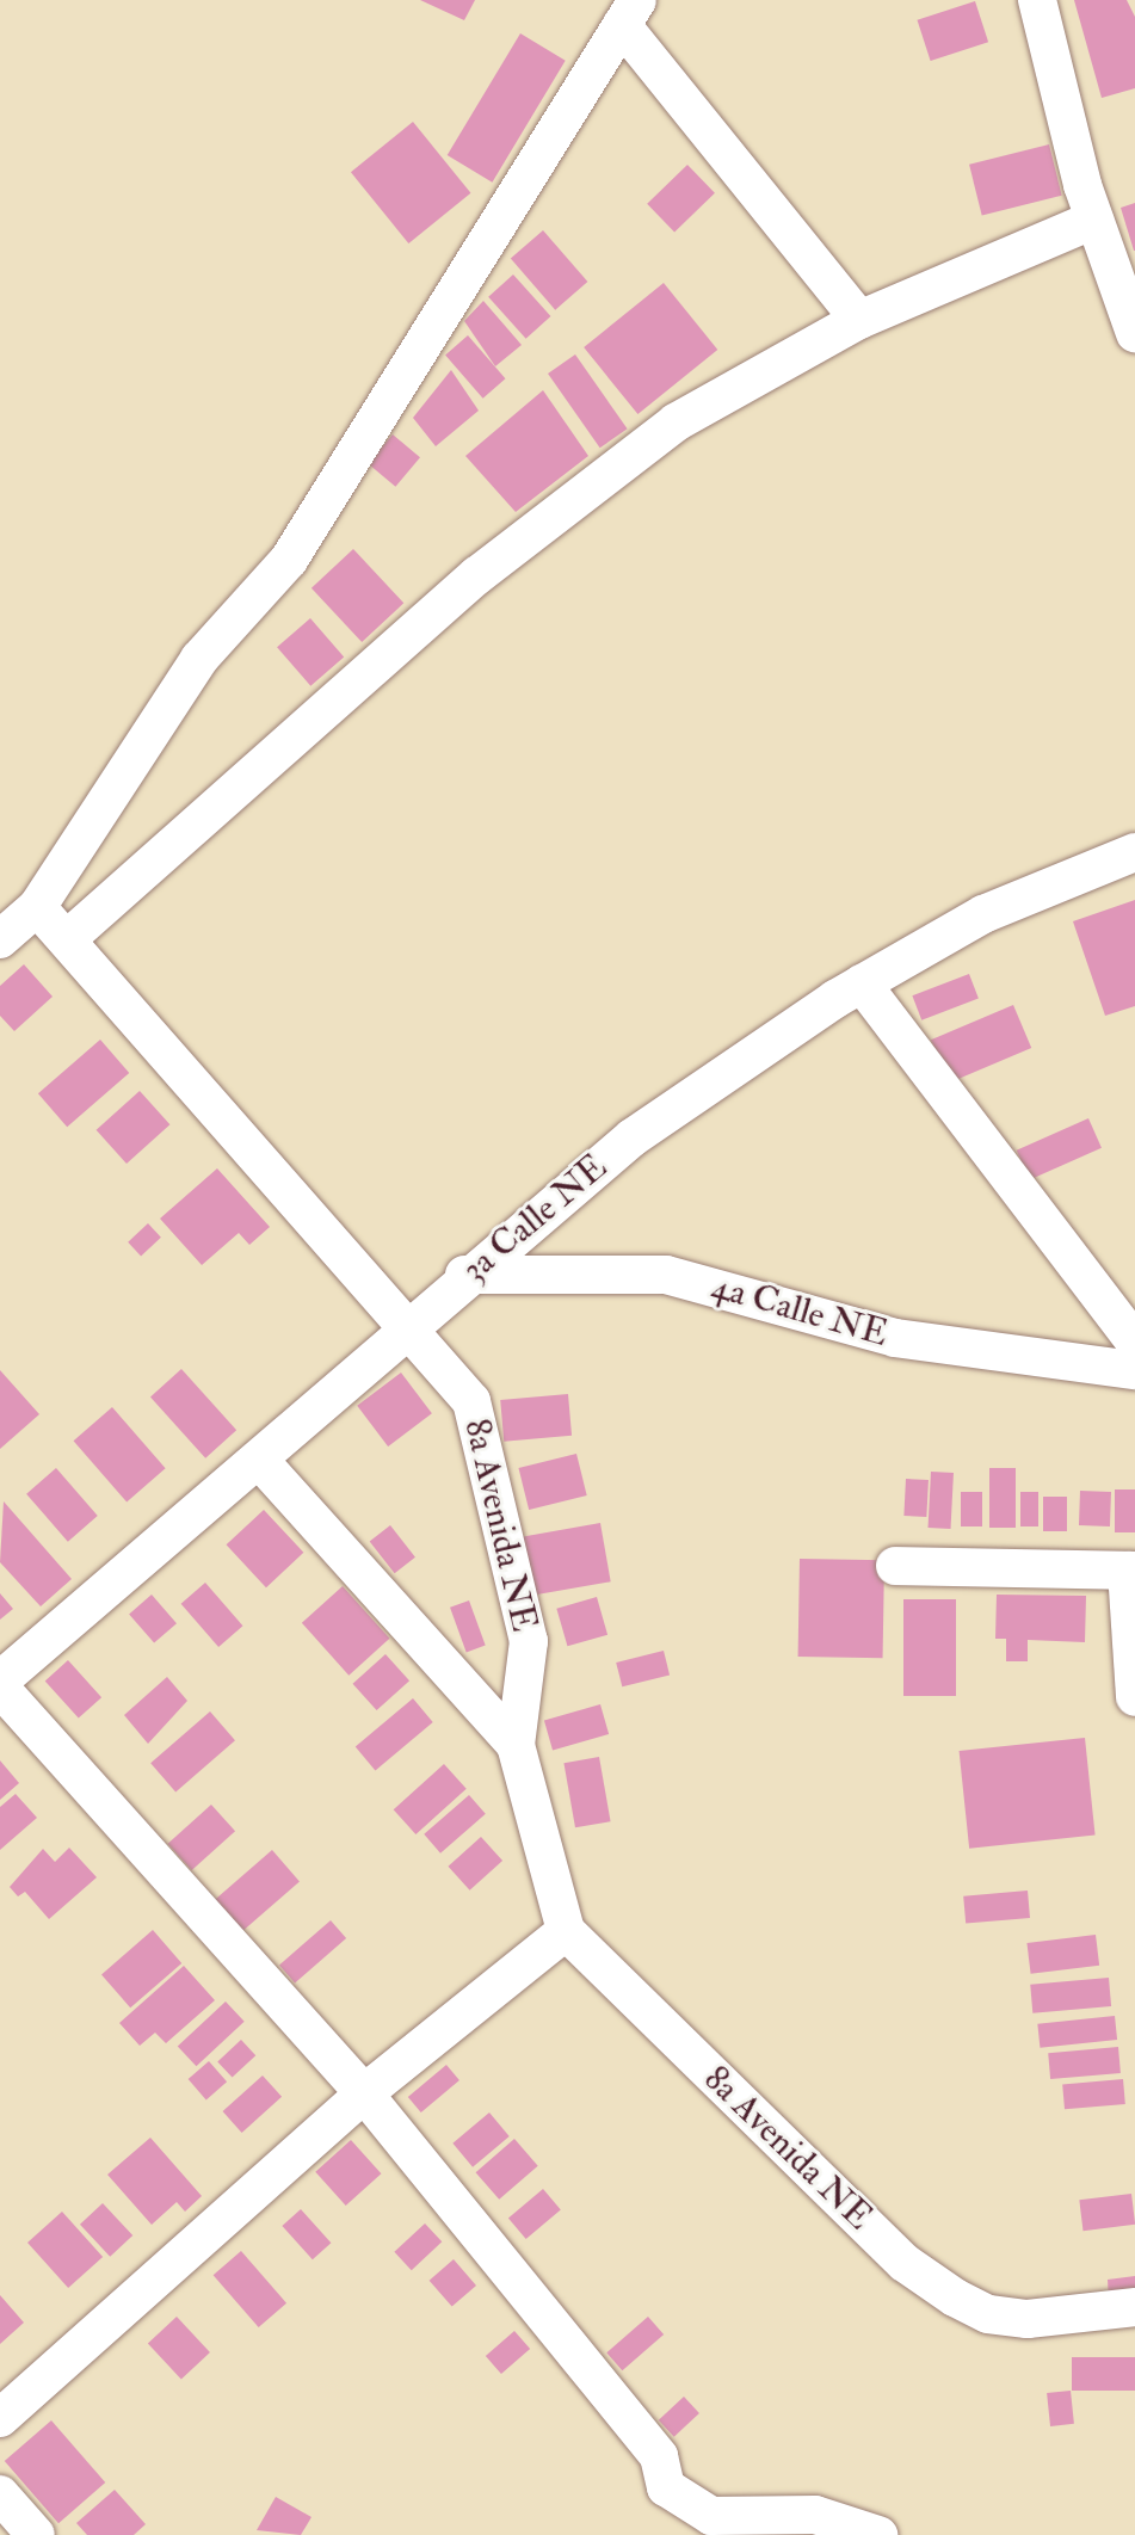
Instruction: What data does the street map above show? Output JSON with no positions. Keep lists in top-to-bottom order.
{
  "streets": {
    "street": ["3a Calle NE", "4a Calle NE", "8a Avenida NE"]
  },
  "crossings": [
    ["3a Calle NE", "4a Calle NE"],
    ["3a Calle NE", "8a Avenida NE"]
  ]
}
